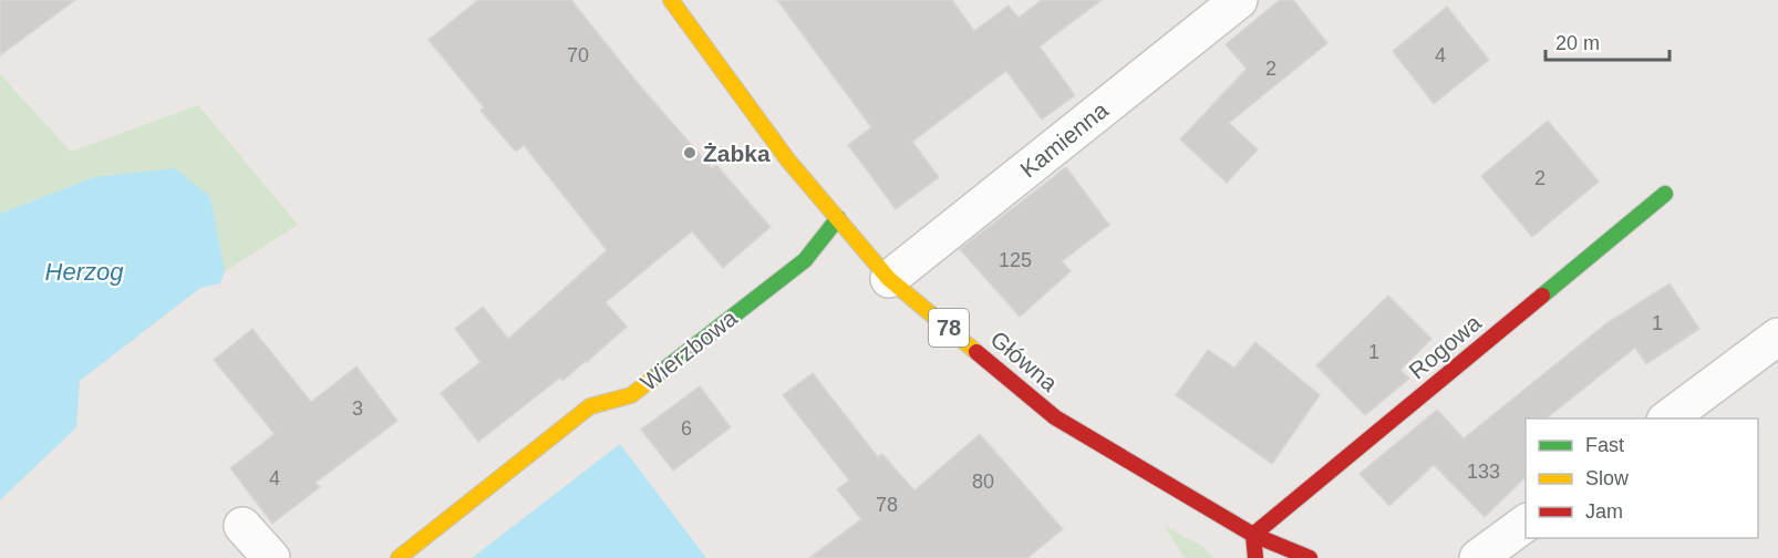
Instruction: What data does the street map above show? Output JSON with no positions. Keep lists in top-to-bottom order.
{
  "streets": {
    "street": [
      "Kamienna",
      "78",
      "Rogowa",
      "Wierzbowa",
      "Główna"
    ]
  },
  "crossings": [
    ["Kamienna", "Główna"],
    ["Rogowa", "Główna"],
    ["Wierzbowa", "Główna"]
  ],
  "water": ["Herzog"],
  "places": ["Żabka"],
  "house_numbers": [
    "70",
    "4",
    "2",
    "2",
    "125",
    "1",
    "1",
    "3",
    "6",
    "133",
    "4",
    "80",
    "78"
  ],
  "legend": ["Fast", "Slow", "Jam"],
  "scale_bar": "20 m"
}
